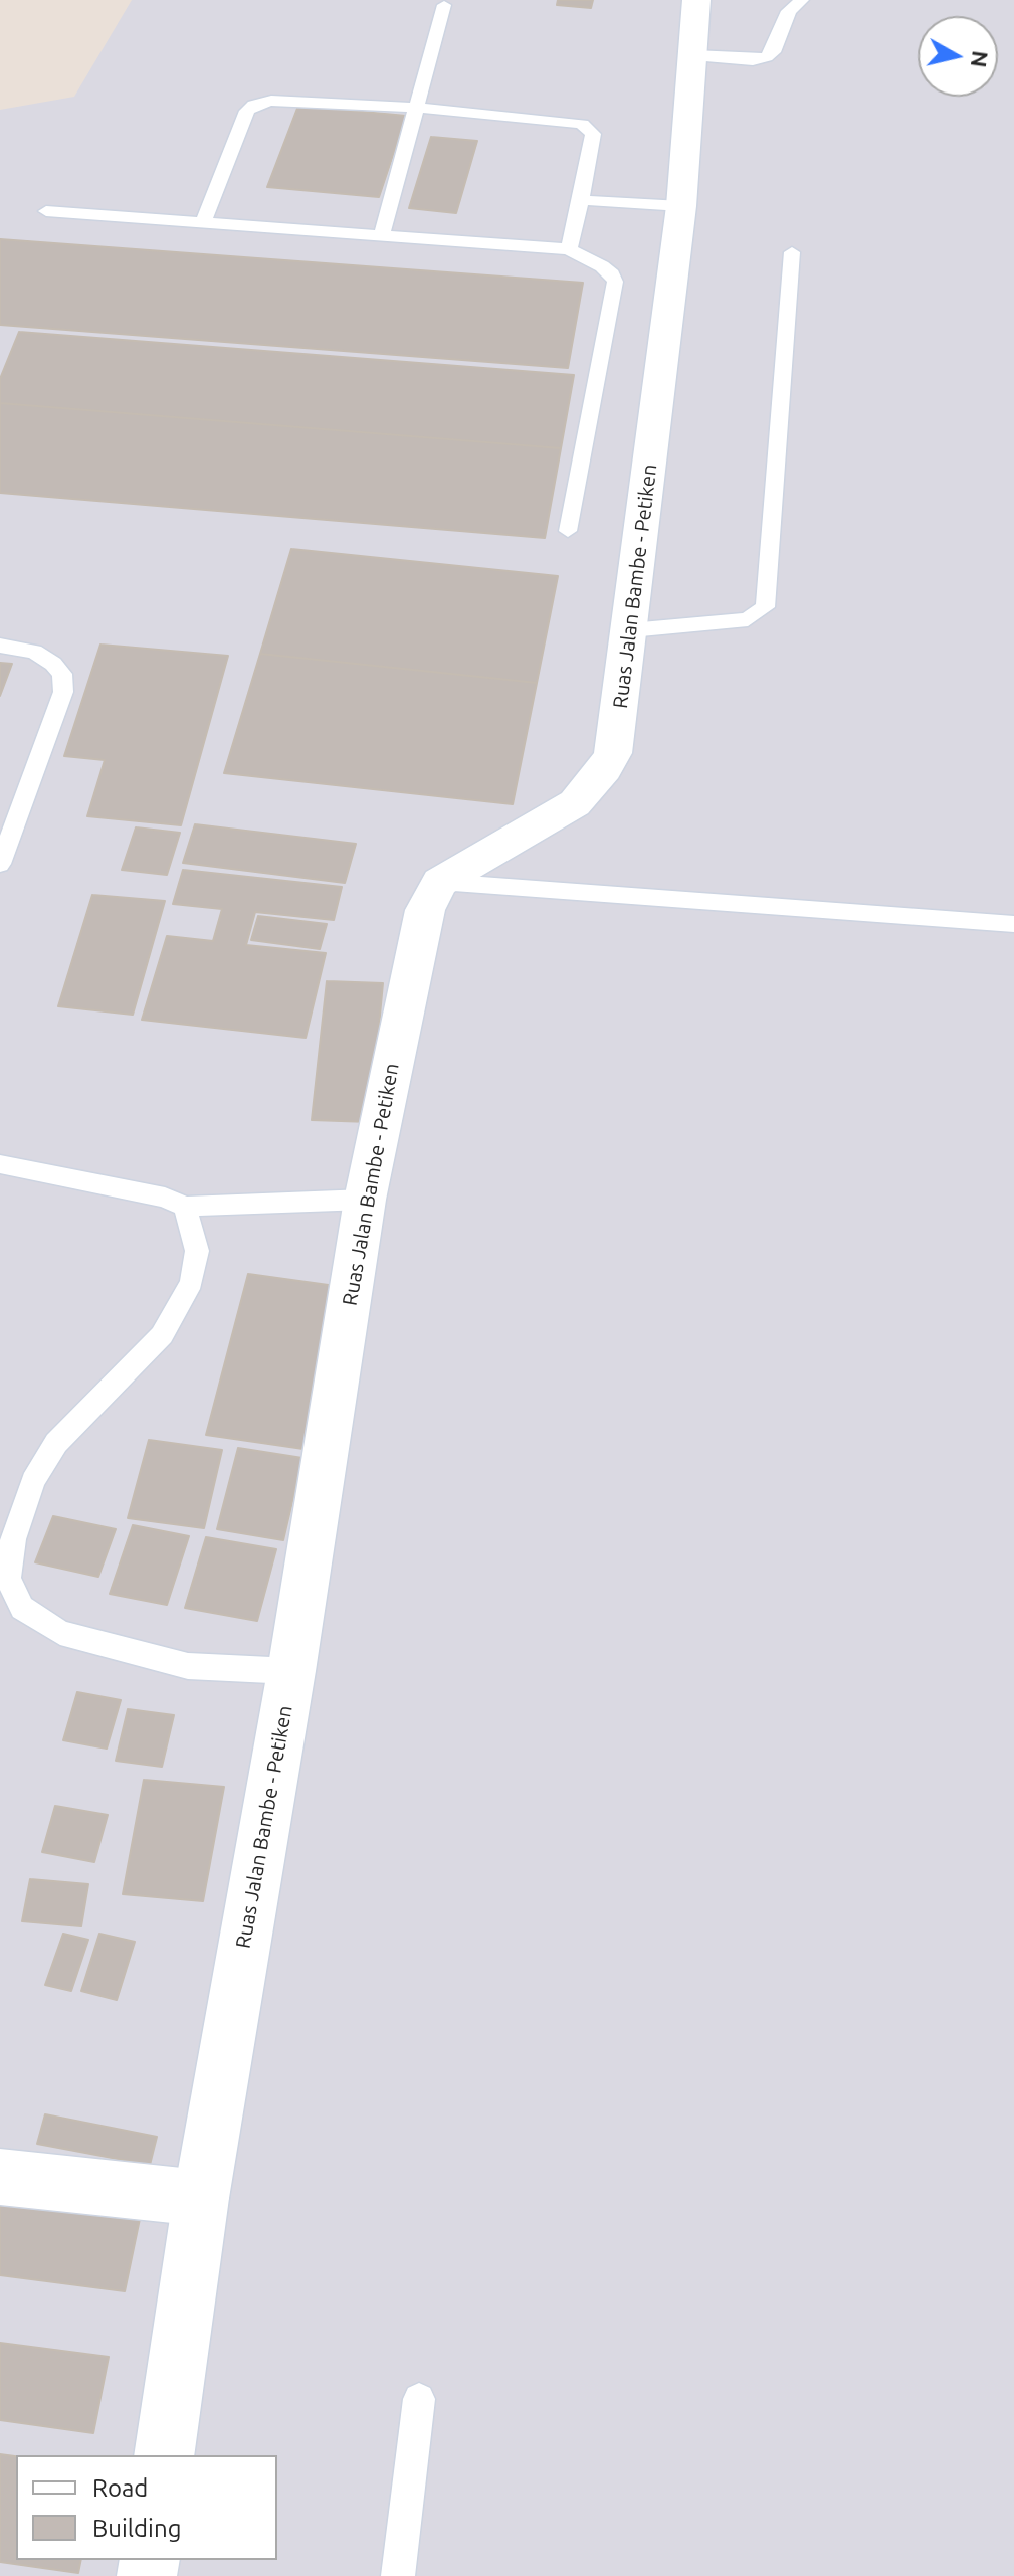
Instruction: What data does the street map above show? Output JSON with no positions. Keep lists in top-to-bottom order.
{
  "streets": {
    "main road": ["Ruas Jalan Bambe - Petiken"]
  },
  "legend": ["Road", "Building"],
  "north": "right"
}
